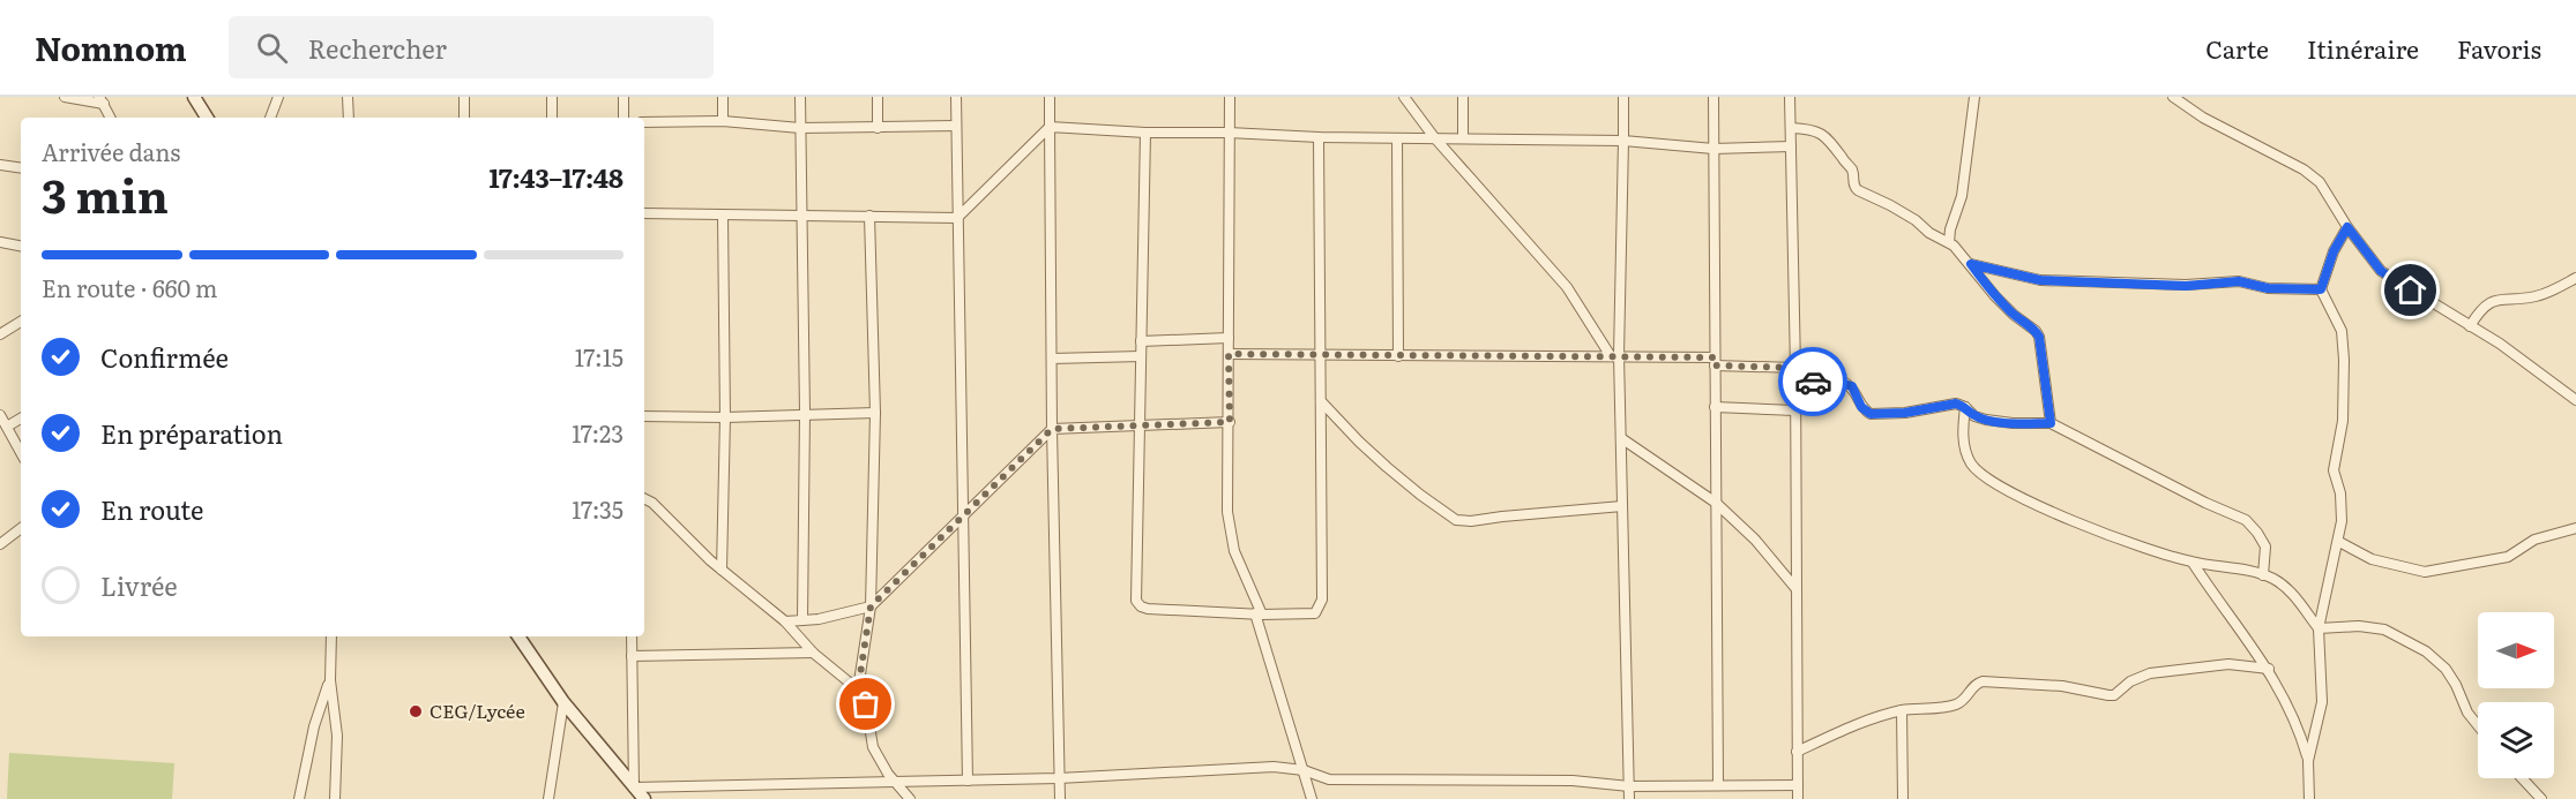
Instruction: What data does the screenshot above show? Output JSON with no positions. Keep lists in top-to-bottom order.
{
  "places": ["CEG/Lycée"],
  "north": "right",
  "page": {
    "header": "Nomnom",
    "search": "Rechercher",
    "nav": ["Carte", "Itinéraire", "Favoris"],
    "heading": ["3 min", "Arrivée dans", "17:43–17:48"],
    "bar": "En route · 660 m",
    "list": [
      ["Confirmée", "17:15"],
      ["En préparation", "17:23"],
      ["En route", "17:35"],
      "Livrée"
    ]
  }
}
